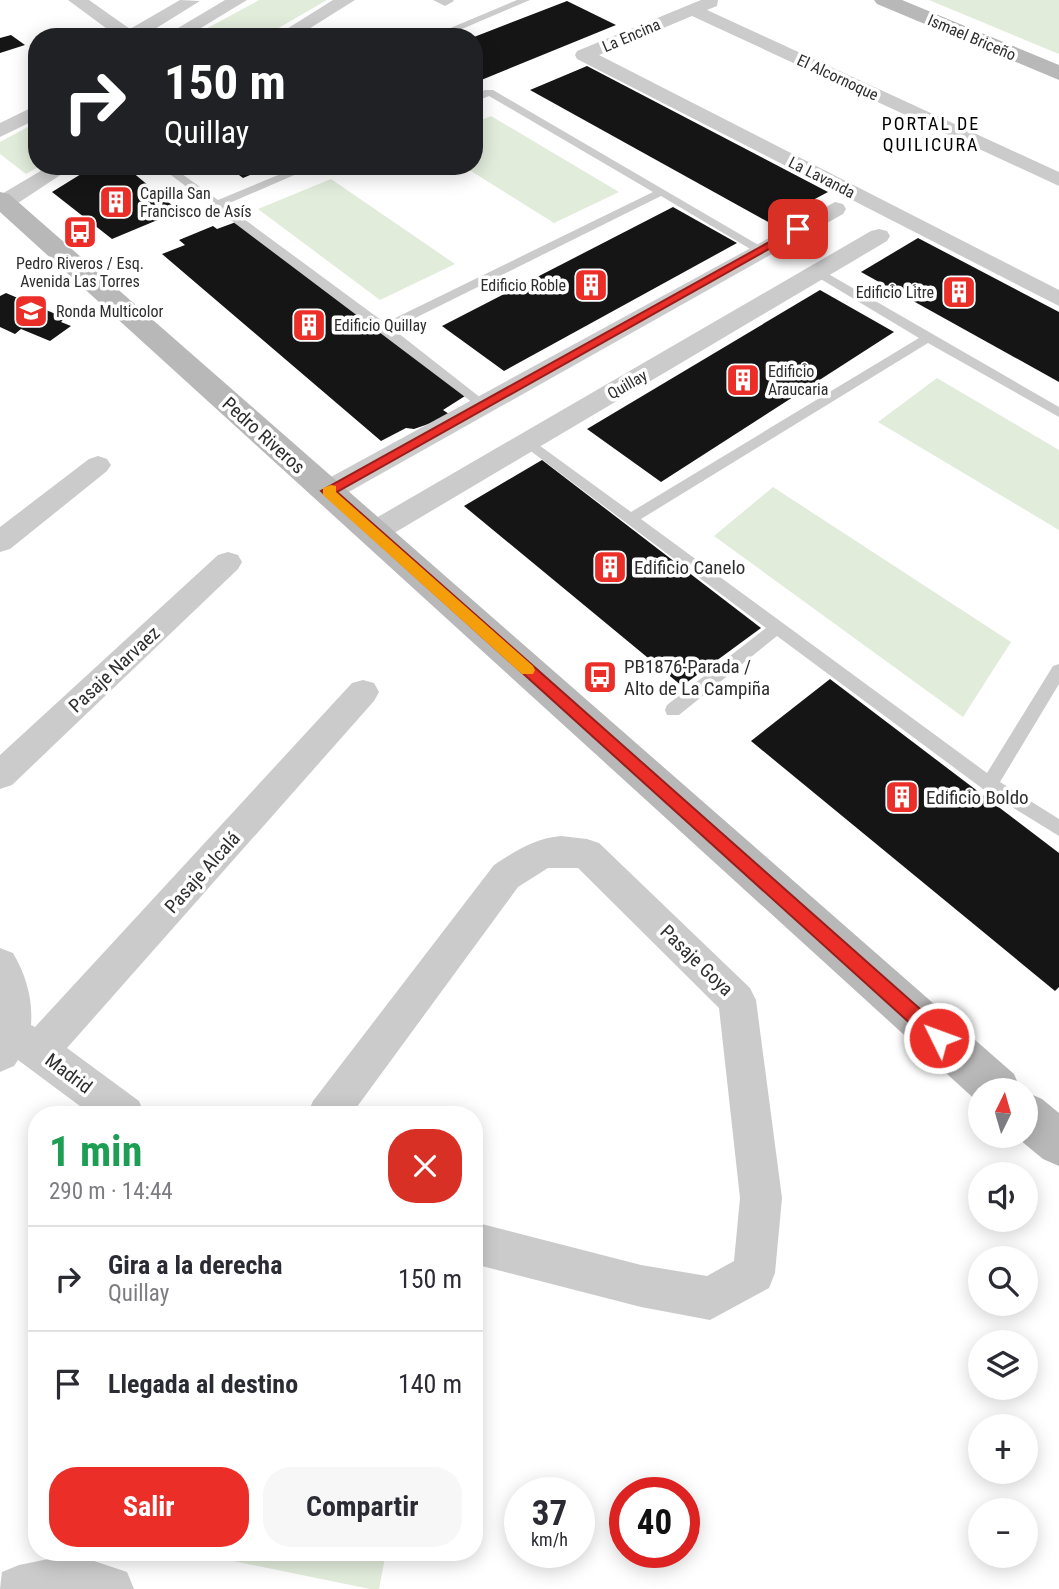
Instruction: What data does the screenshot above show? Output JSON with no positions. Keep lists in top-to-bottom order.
{
  "streets": {
    "street": [
      "La Encina",
      "Ismael Briceño",
      "El Alcornoque",
      "La Lavanda",
      "Quillay",
      "Pedro Riveros",
      "Pasaje Narvaez",
      "Pasaje Alcalá",
      "Pasaje Goya",
      "Madrid"
    ]
  },
  "crossings": [
    ["La Encina", "El Alcornoque"],
    ["La Encina", "La Lavanda"],
    ["Quillay", "Pedro Riveros"],
    ["Pasaje Alcalá", "Madrid"]
  ],
  "districts": ["PORTAL DE QUILICURA"],
  "places": {
    "building": [
      "Capilla San Francisco de Asís",
      "Edificio Roble",
      "Edificio Litre",
      "Edificio Quillay",
      "Edificio Araucaria",
      "Edificio Canelo",
      "Edificio Boldo"
    ],
    "bus stop": ["Pedro Riveros / Esq. Avenida Las Torres", "PB1876-Parada / Alto de La Campiña"],
    "school or university": ["Ronda Multicolor"]
  },
  "north": "top",
  "page": {
    "turn": ["150 m", "Quillay"],
    "map_buttons": ["+", "−"],
    "heading": ["1 min", "290 m · 14:44"],
    "list": [
      {
        "name": "Gira a la derecha",
        "note": "Quillay",
        "value": "150 m"
      },
      {
        "name": "Llegada al destino",
        "value": "140 m"
      }
    ],
    "buttons": ["Salir", "Compartir"],
    "speed": "37 km/h",
    "limit": "40"
  }
}
